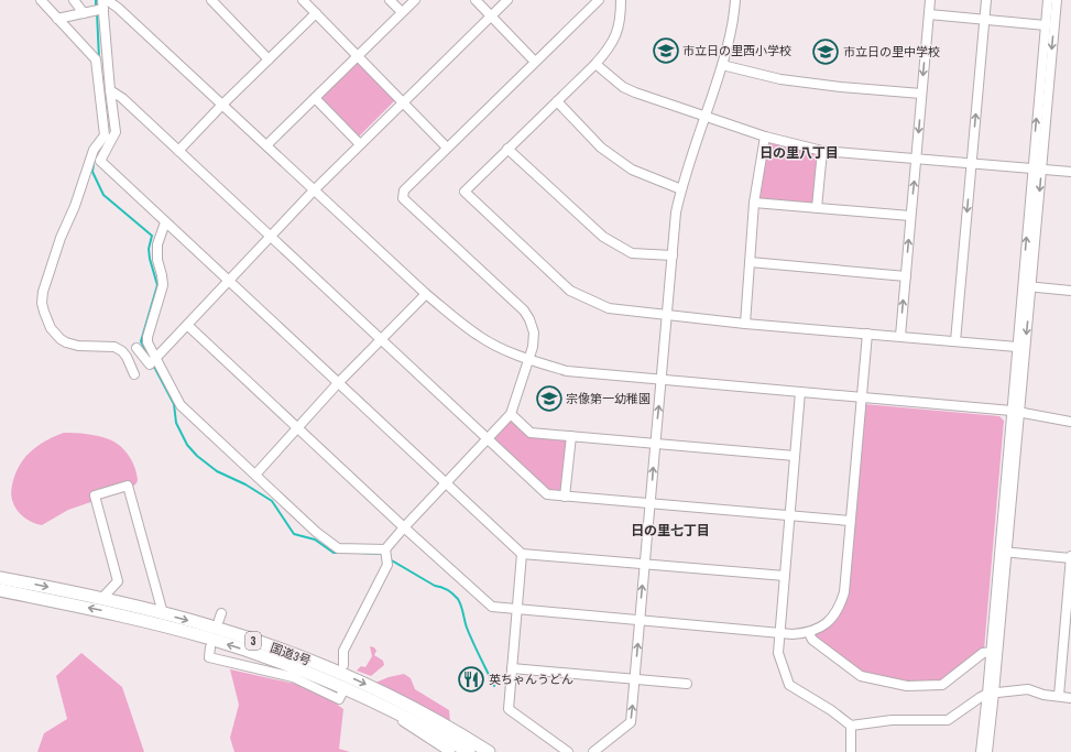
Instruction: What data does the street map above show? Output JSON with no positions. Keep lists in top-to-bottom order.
{
  "streets": {
    "highway": ["3", "国道3号"]
  },
  "districts": ["日の里八丁目", "日の里七丁目"],
  "places": {
    "school or university": ["市立日の里西小学校", "市立日の里中学校", "宗像第一幼稚園"],
    "restaurant": ["英ちゃんうどん"]
  }
}
